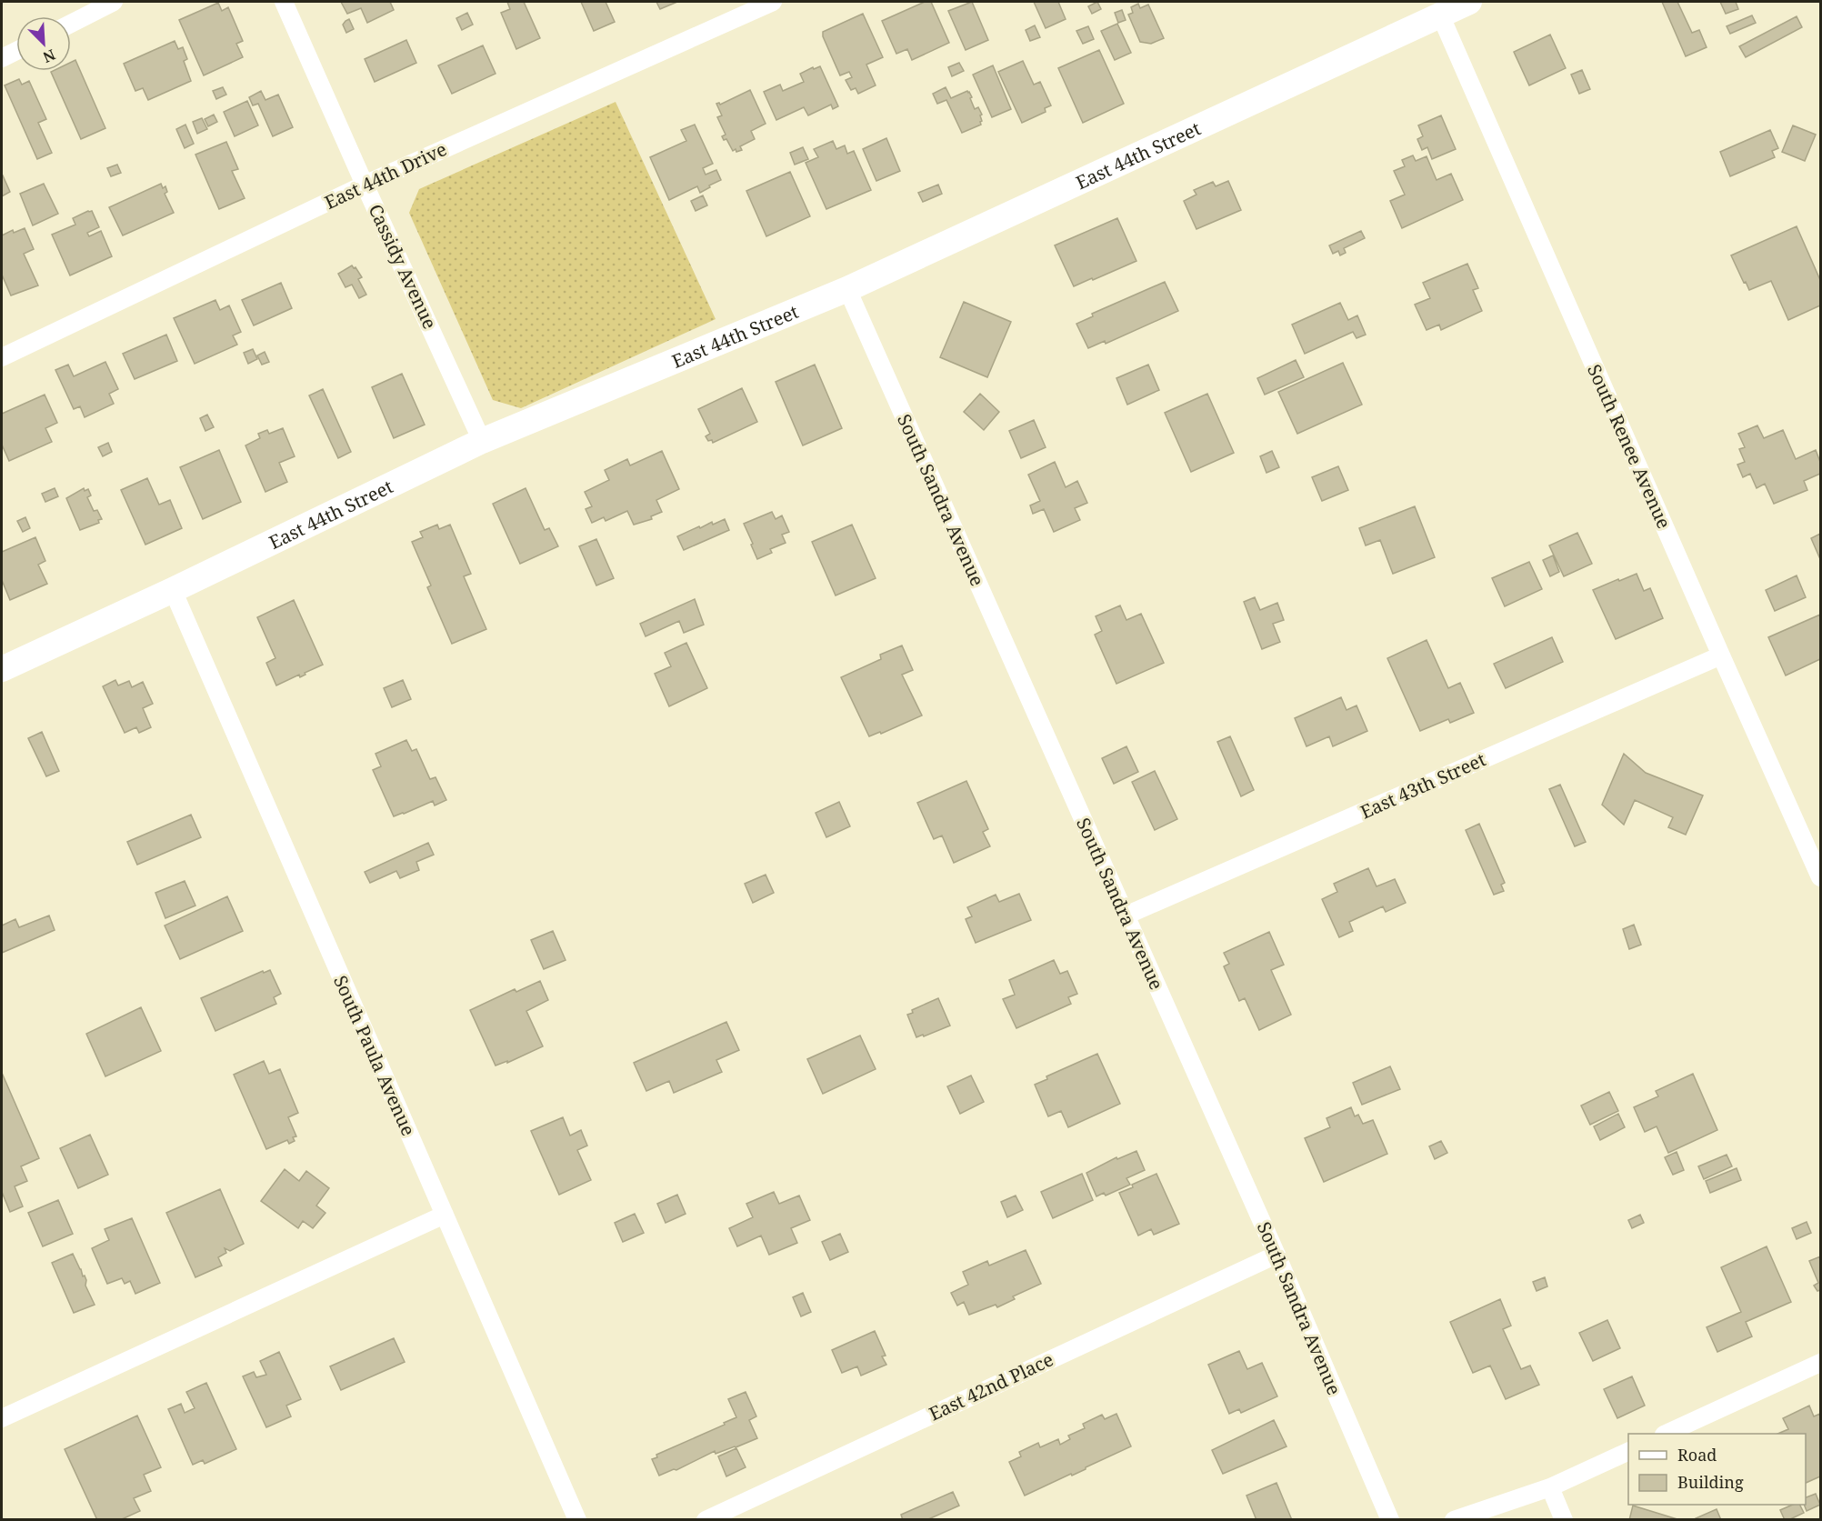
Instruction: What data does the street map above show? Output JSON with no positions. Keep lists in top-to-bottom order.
{
  "streets": {
    "street": [
      "East 44th Street",
      "East 44th Drive",
      "Cassidy Avenue",
      "South Renee Avenue",
      "South Sandra Avenue",
      "East 43th Street",
      "South Paula Avenue",
      "East 42nd Place"
    ]
  },
  "crossings": [
    ["East 44th Street", "Cassidy Avenue"],
    ["East 44th Street", "South Renee Avenue"],
    ["East 44th Street", "South Sandra Avenue"],
    ["East 44th Street", "South Paula Avenue"],
    ["East 44th Drive", "Cassidy Avenue"],
    ["South Renee Avenue", "East 43th Street"],
    ["South Sandra Avenue", "East 43th Street"],
    ["South Sandra Avenue", "East 42nd Place"]
  ],
  "legend": ["Road", "Building"],
  "north": "bottom right"
}
